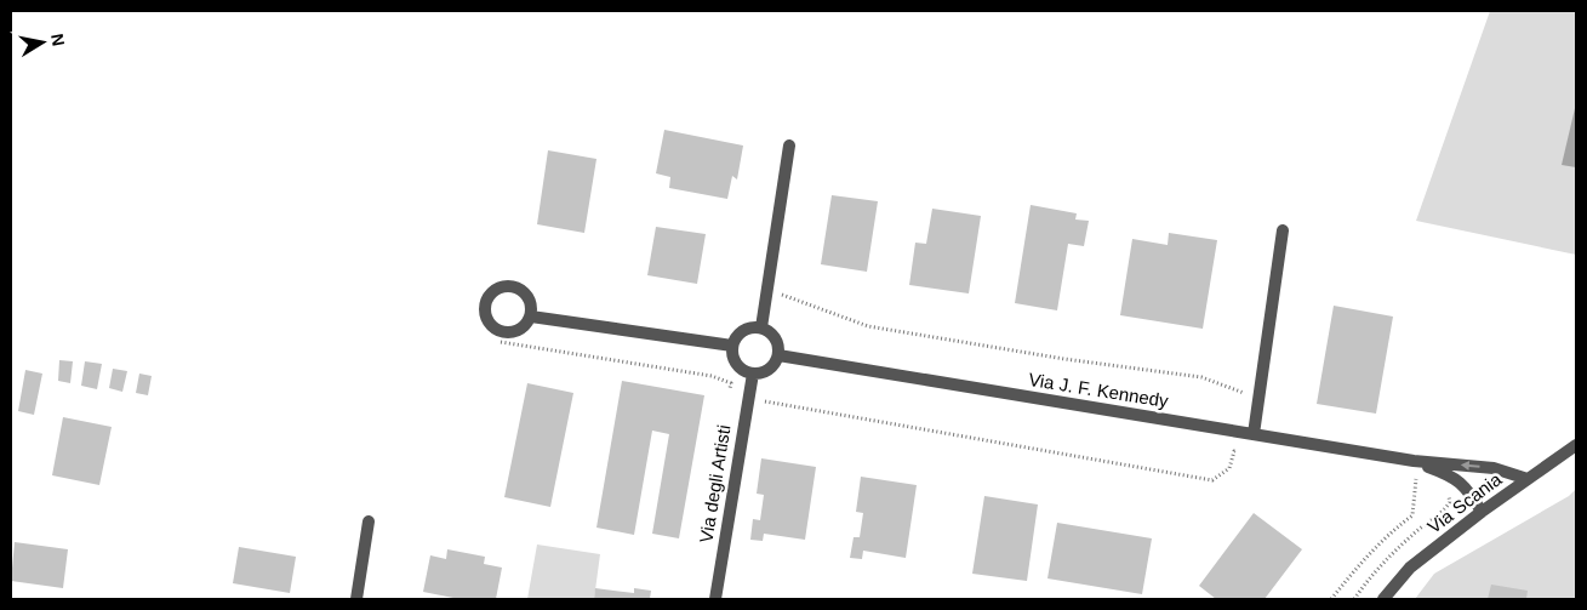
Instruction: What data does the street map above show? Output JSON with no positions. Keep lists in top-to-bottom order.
{
  "streets": {
    "street": ["Via J. F. Kennedy", "Via degli Artisti", "Via Scania"]
  },
  "crossings": [
    ["Via J. F. Kennedy", "Via degli Artisti"]
  ],
  "north": "right"
}
